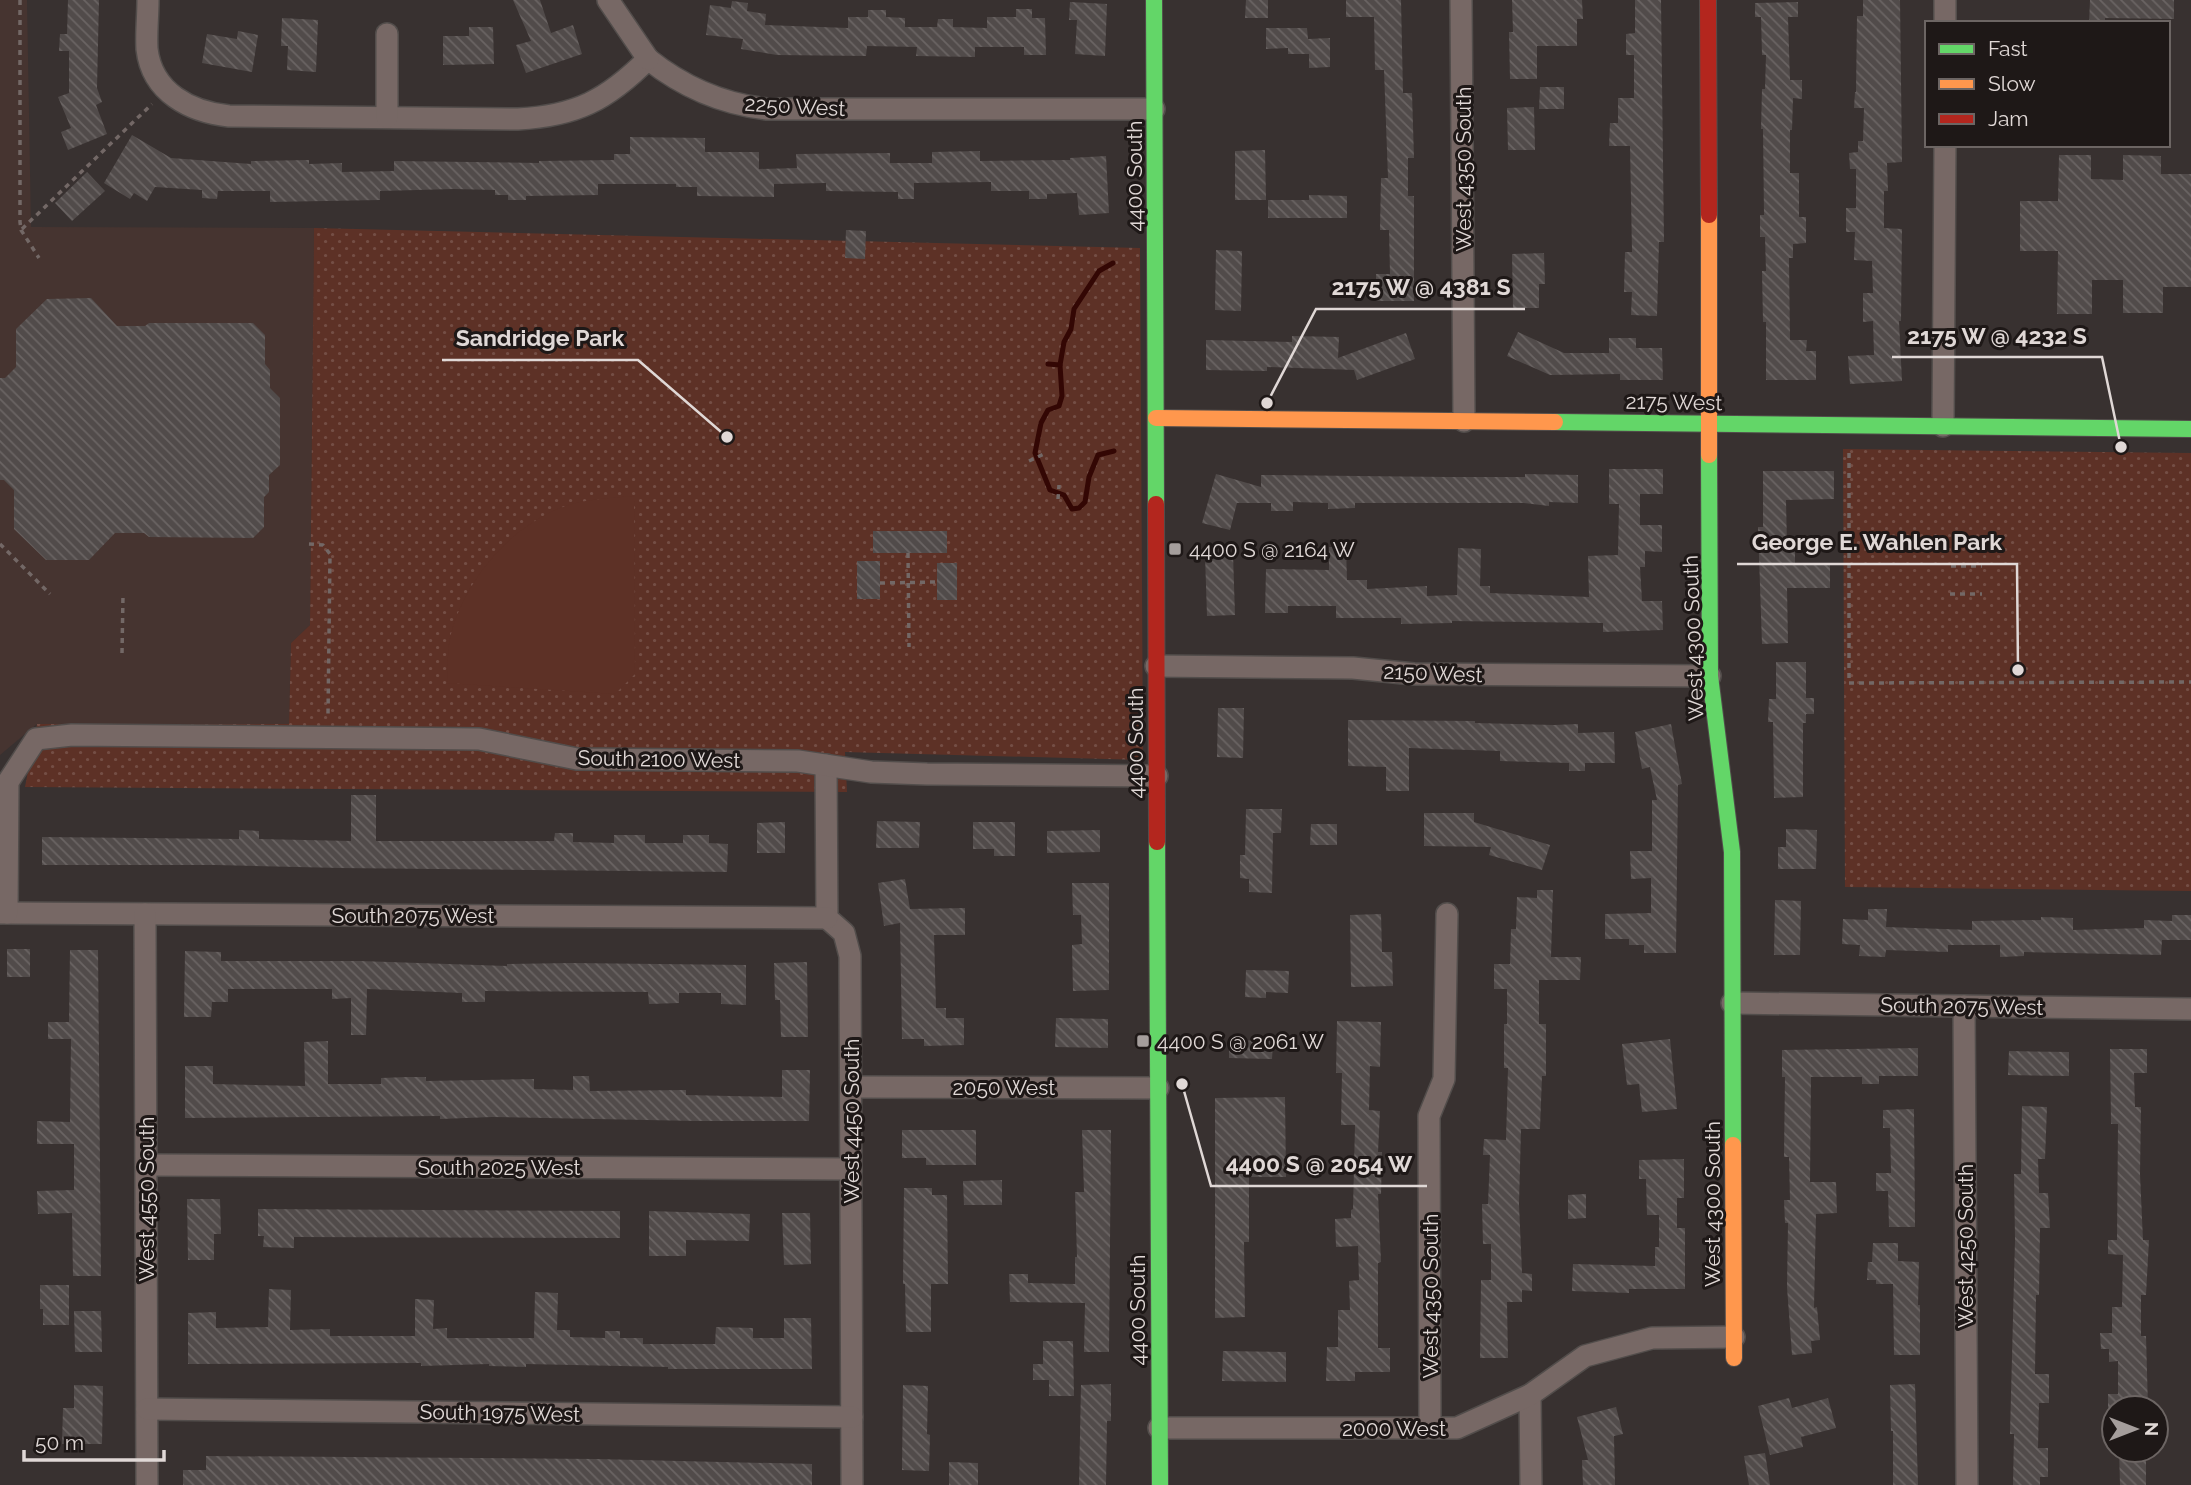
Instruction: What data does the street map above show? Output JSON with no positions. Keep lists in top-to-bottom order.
{
  "streets": {
    "street": [
      "2250 West",
      "West 4350 South",
      "4400 South",
      "2175 West",
      "West 4300 South",
      "2150 West",
      "South 2100 West",
      "South 2075 West",
      "2050 West",
      "West 4450 South",
      "South 2025 West",
      "West 4550 South",
      "West 4250 South",
      "South 1975 West",
      "2000 West"
    ]
  },
  "crossings": [
    ["2250 West", "4400 South"],
    ["West 4350 South", "2175 West"],
    ["West 4350 South", "2000 West"],
    ["4400 South", "2175 West"],
    ["4400 South", "2150 West"],
    ["4400 South", "South 2100 West"],
    ["4400 South", "2050 West"],
    ["4400 South", "2000 West"],
    ["2175 West", "West 4300 South"],
    ["West 4300 South", "2150 West"],
    ["West 4300 South", "South 2075 West"],
    ["West 4300 South", "2000 West"],
    ["South 2100 West", "South 2075 West"],
    ["South 2075 West", "West 4450 South"],
    ["South 2075 West", "West 4550 South"],
    ["South 2075 West", "West 4250 South"],
    ["2050 West", "West 4450 South"],
    ["West 4450 South", "South 2025 West"],
    ["West 4450 South", "South 1975 West"],
    ["South 2025 West", "West 4550 South"],
    ["West 4550 South", "South 1975 West"]
  ],
  "places": {
    "other": [
      "2175 W @ 4381 S",
      "Sandridge Park",
      "2175 W @ 4232 S",
      "George E. Wahlen Park",
      "4400 S @ 2054 W"
    ],
    "transit": ["4400 S @ 2164 W", "4400 S @ 2061 W"]
  },
  "legend": ["Fast", "Slow", "Jam"],
  "scale_bar": "50 m",
  "north": "right"
}
